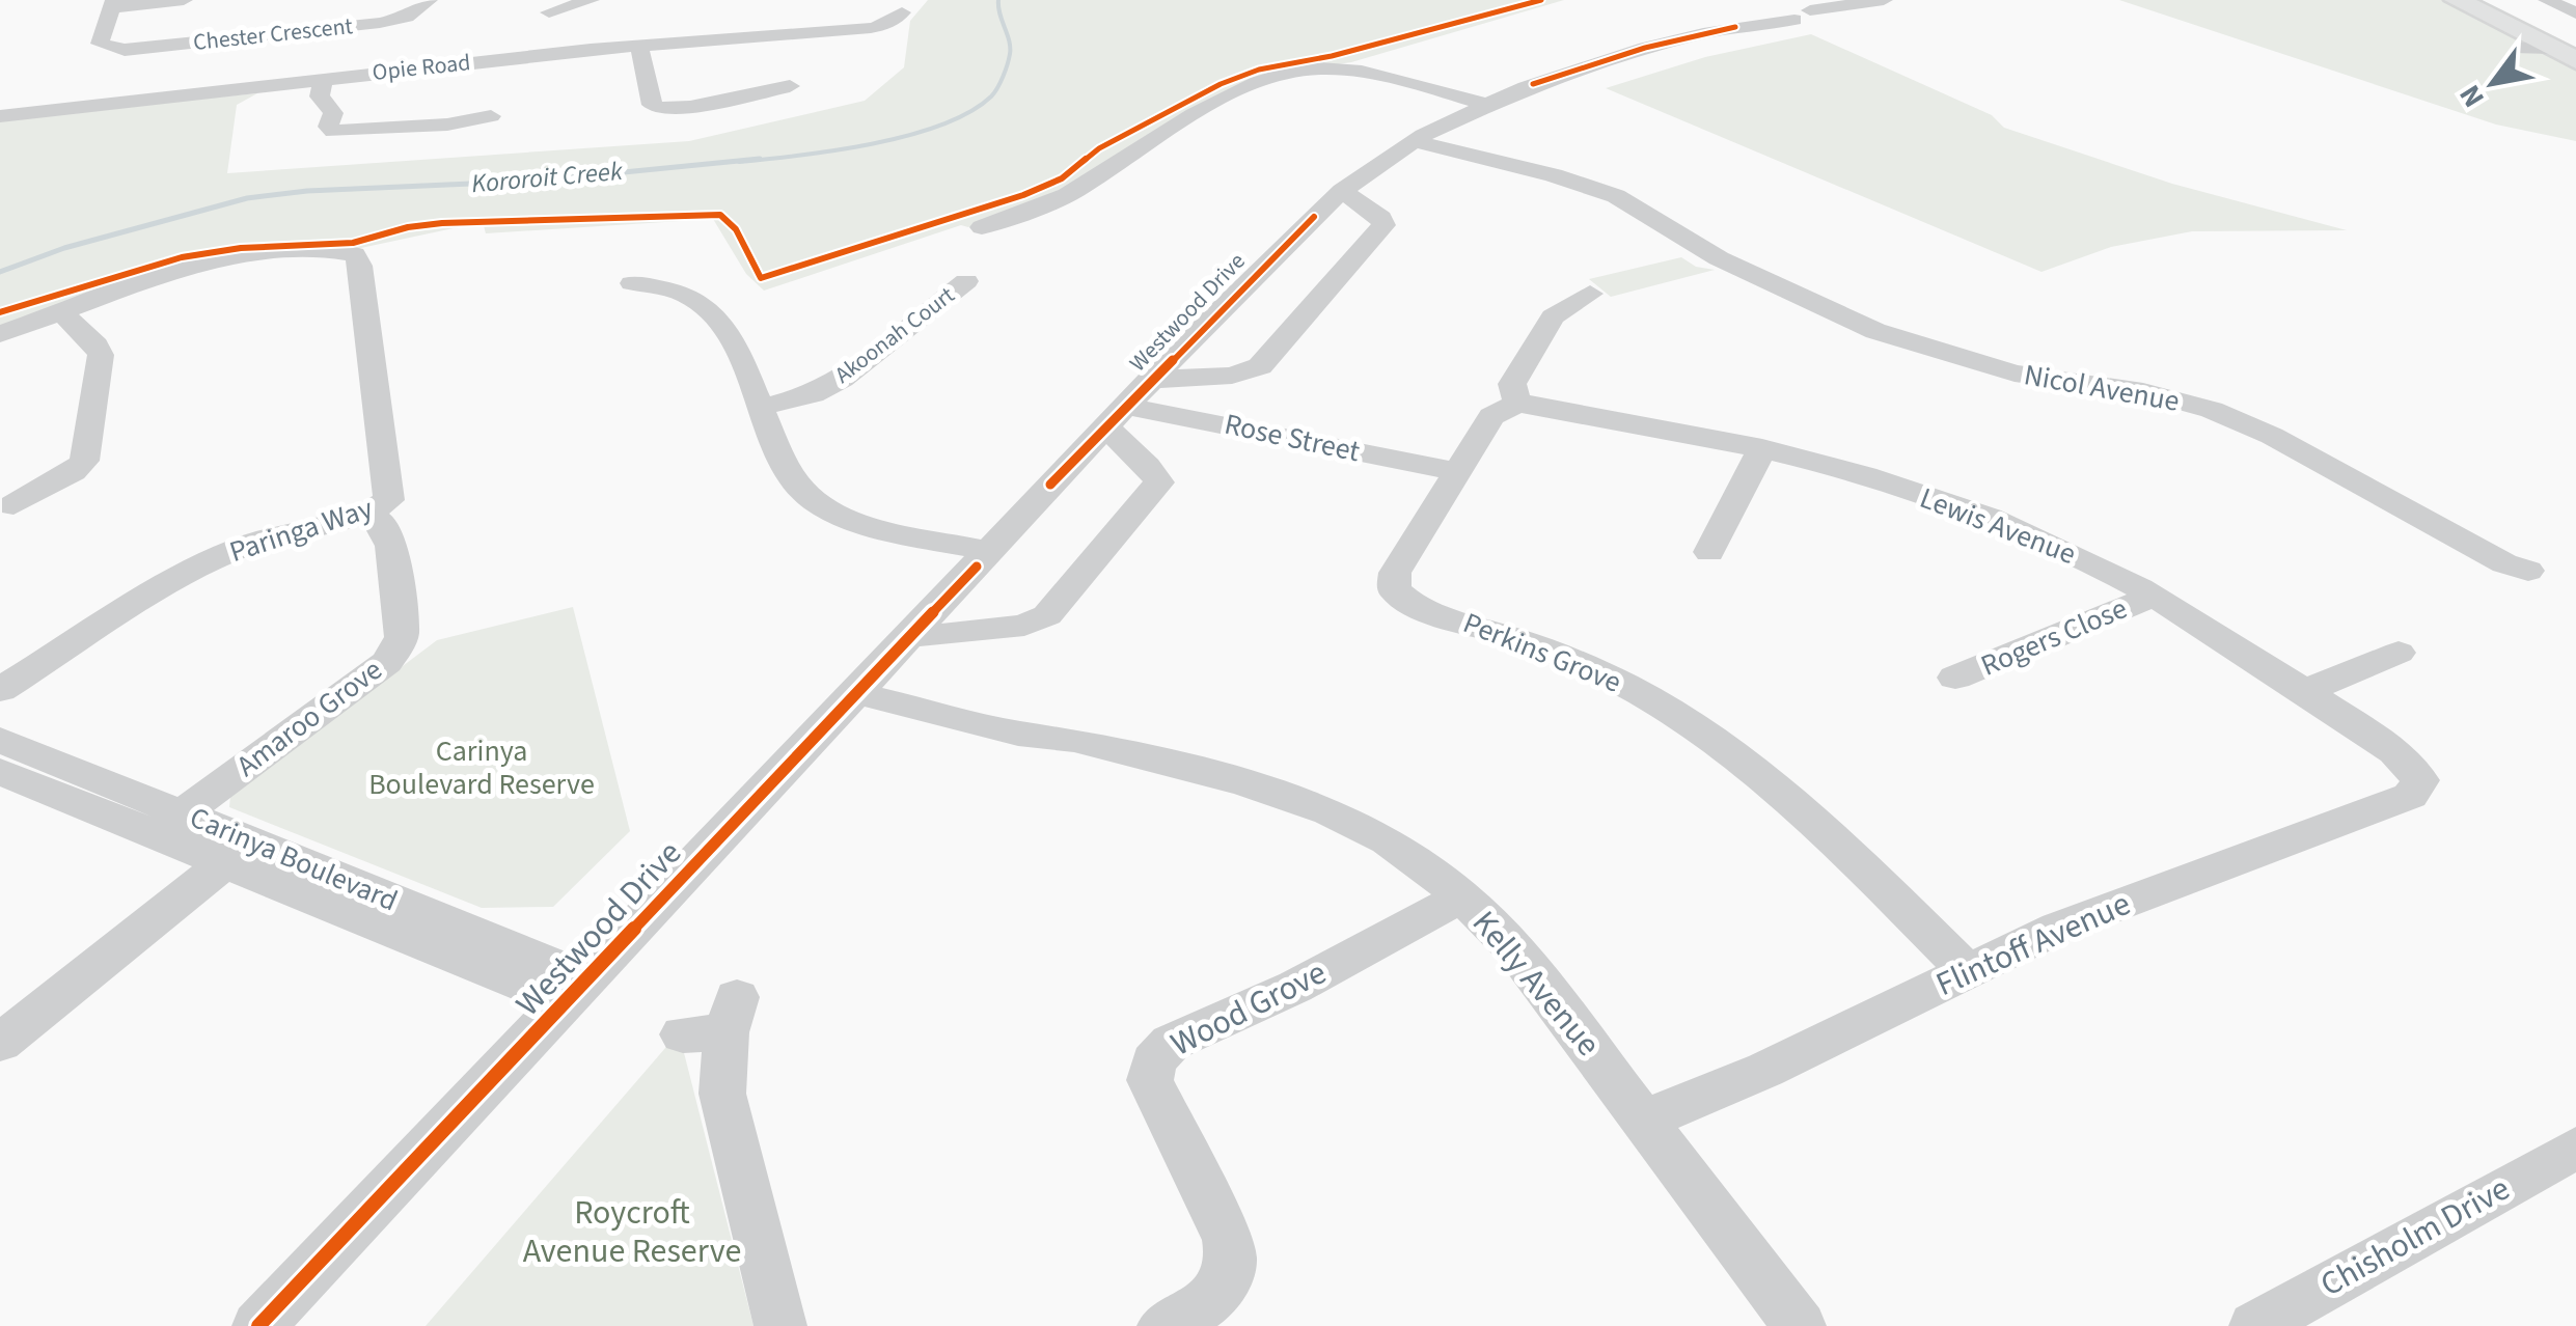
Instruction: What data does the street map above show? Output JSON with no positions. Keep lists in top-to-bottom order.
{
  "streets": {
    "street": [
      "Chester Crescent",
      "Opie Road",
      "Westwood Drive",
      "Akoonah Court",
      "Nicol Avenue",
      "Rose Street",
      "Lewis Avenue",
      "Paringa Way",
      "Rogers Close",
      "Perkins Grove",
      "Amaroo Grove",
      "Carinya Boulevard",
      "Flintoff Avenue",
      "Kelly Avenue",
      "Wood Grove",
      "Chisholm Drive"
    ]
  },
  "crossings": [
    ["Westwood Drive", "Nicol Avenue"],
    ["Westwood Drive", "Rose Street"],
    ["Westwood Drive", "Carinya Boulevard"],
    ["Westwood Drive", "Kelly Avenue"],
    ["Rose Street", "Perkins Grove"],
    ["Lewis Avenue", "Rogers Close"],
    ["Lewis Avenue", "Perkins Grove"],
    ["Lewis Avenue", "Flintoff Avenue"],
    ["Paringa Way", "Amaroo Grove"],
    ["Perkins Grove", "Flintoff Avenue"],
    ["Amaroo Grove", "Carinya Boulevard"],
    ["Flintoff Avenue", "Kelly Avenue"],
    ["Kelly Avenue", "Wood Grove"]
  ],
  "water": ["Kororoit Creek"],
  "parks": ["Carinya Boulevard Reserve", "Roycroft Avenue Reserve"],
  "north": "bottom left"
}
